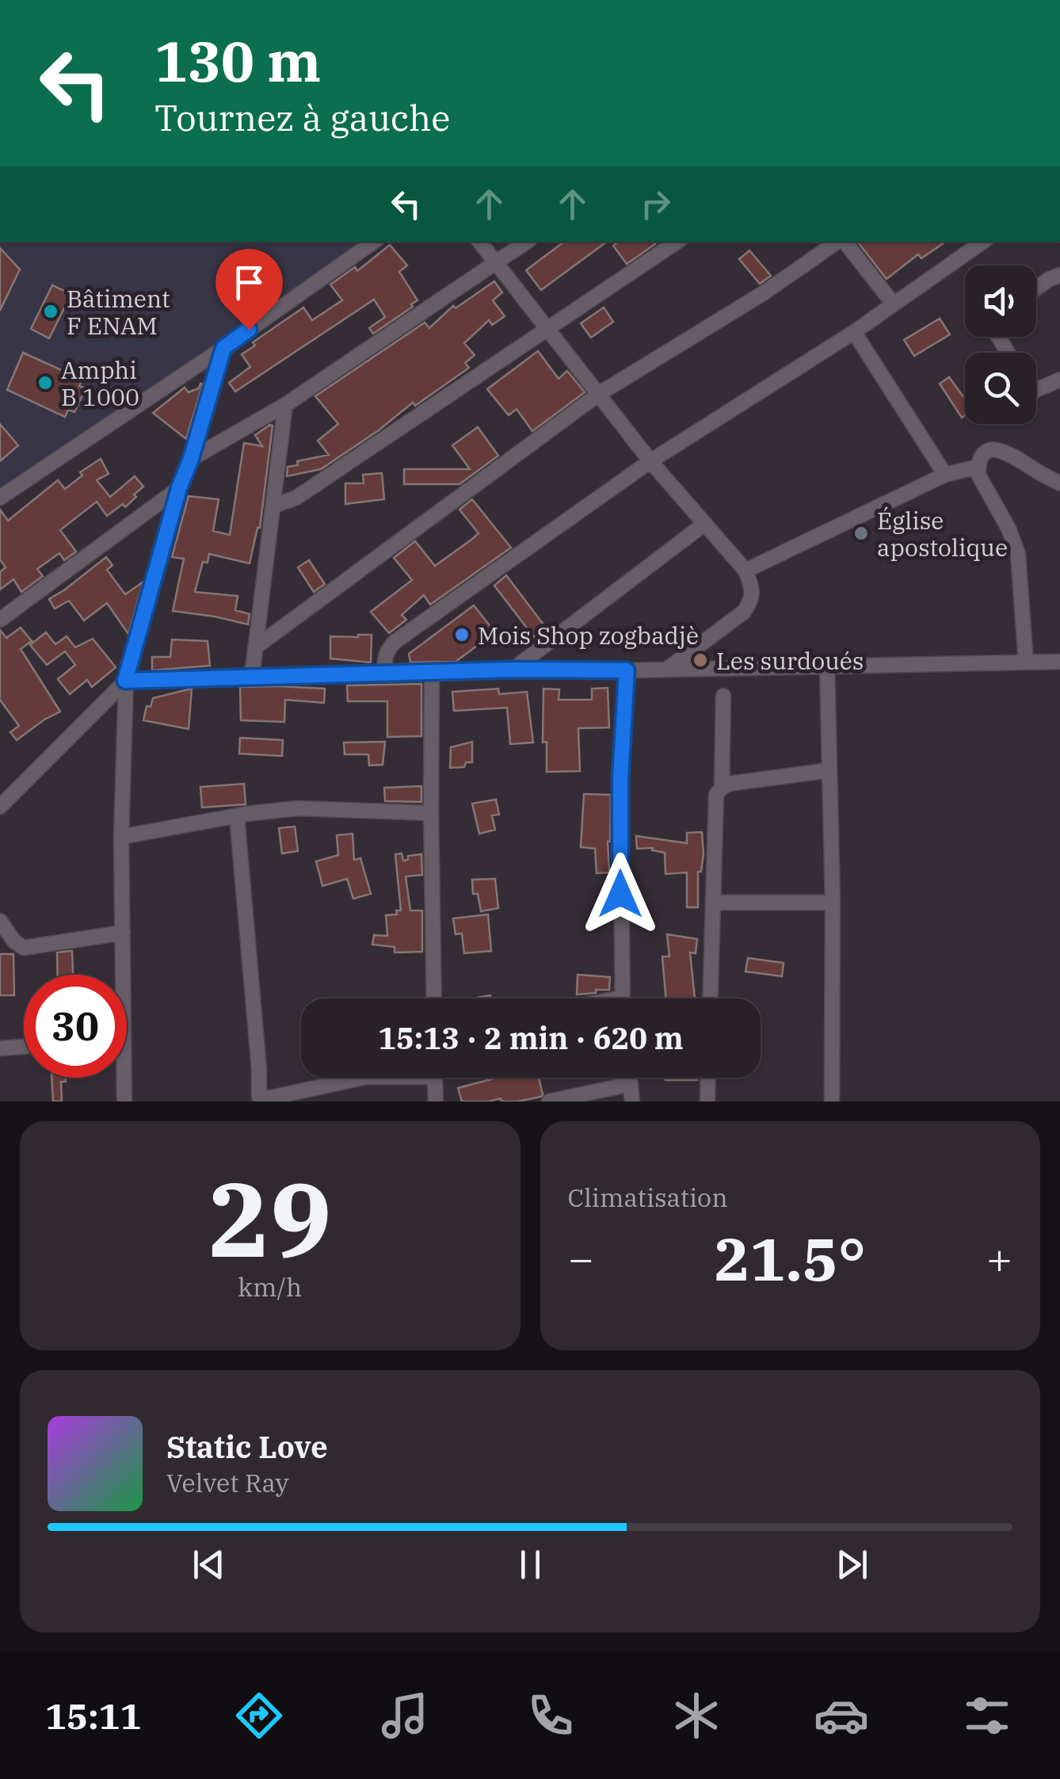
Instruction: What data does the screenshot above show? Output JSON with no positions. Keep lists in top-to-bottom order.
{
  "places": [
    "Bâtiment F ENAM",
    "Amphi B 1000",
    "Église apostolique",
    "Mois Shop zogbadjè",
    "Les surdoués"
  ],
  "page": {
    "turn": ["130 m", "Tournez à gauche"],
    "limit": "30",
    "trip": "15:13 · 2 min · 620 m",
    "tile": [
      ["29", "km/h"],
      "Climatisation"
    ],
    "heat": ["−", "21.5°", "+"],
    "song": ["Static Love", "Velvet Ray"],
    "tabs": "15:11"
  }
}
